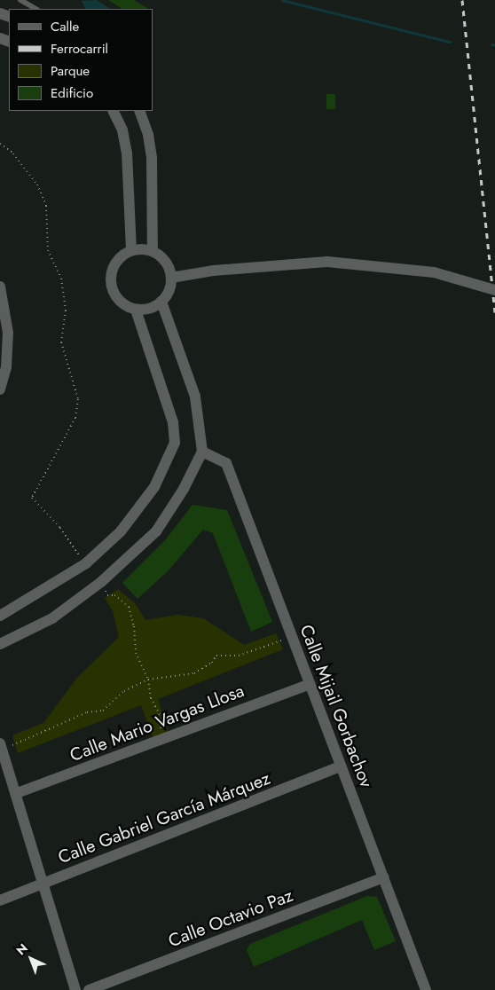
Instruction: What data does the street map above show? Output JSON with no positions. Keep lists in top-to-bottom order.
{
  "streets": {
    "street": [
      "Calle Mijail Gorbachov",
      "Calle Mario Vargas Llosa",
      "Calle Gabriel García Márquez",
      "Calle Octavio Paz"
    ]
  },
  "crossings": [
    ["Calle Mijail Gorbachov", "Calle Mario Vargas Llosa"],
    ["Calle Mijail Gorbachov", "Calle Gabriel García Márquez"],
    ["Calle Mijail Gorbachov", "Calle Octavio Paz"]
  ],
  "legend": [
    "Calle",
    "Ferrocarril",
    "Parque",
    "Edificio"
  ],
  "north": "top left"
}
